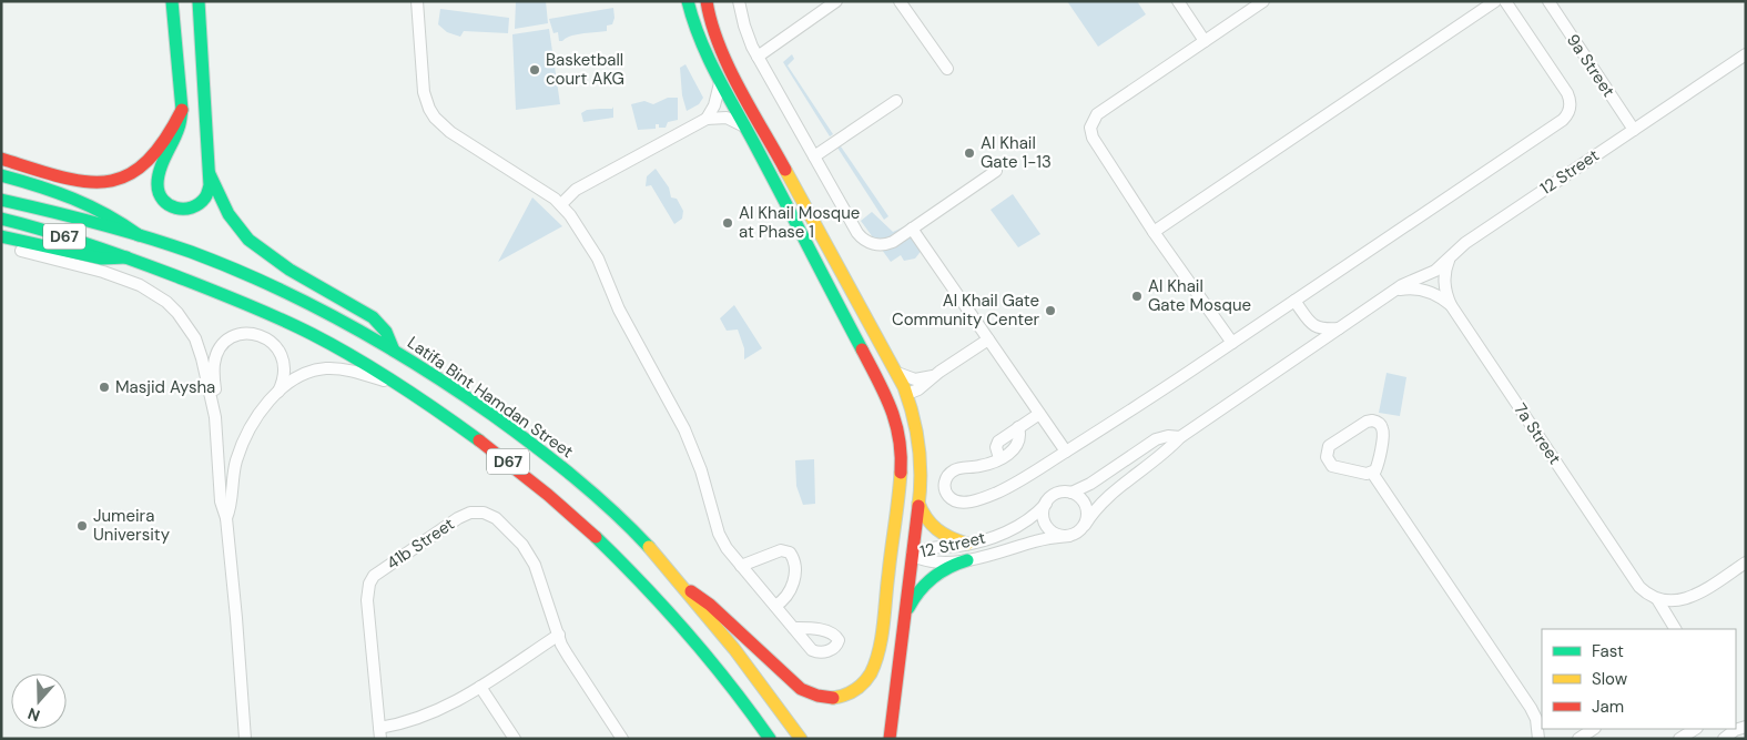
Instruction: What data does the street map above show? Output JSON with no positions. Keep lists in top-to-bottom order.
{
  "streets": {
    "main road": ["D67", "Latifa Bint Hamdan Street"],
    "street": [
      "9a Street",
      "12 Street",
      "7a Street",
      "41b Street"
    ]
  },
  "crossings": [
    ["9a Street", "12 Street"],
    ["12 Street", "7a Street"]
  ],
  "places": [
    "Basketball court AKG",
    "Al Khail Gate 1-13",
    "Al Khail Mosque at Phase 1",
    "Al Khail Gate Mosque",
    "Al Khail Gate Community Center",
    "Masjid Aysha",
    "Jumeira University"
  ],
  "legend": ["Fast", "Slow", "Jam"],
  "north": "bottom"
}
